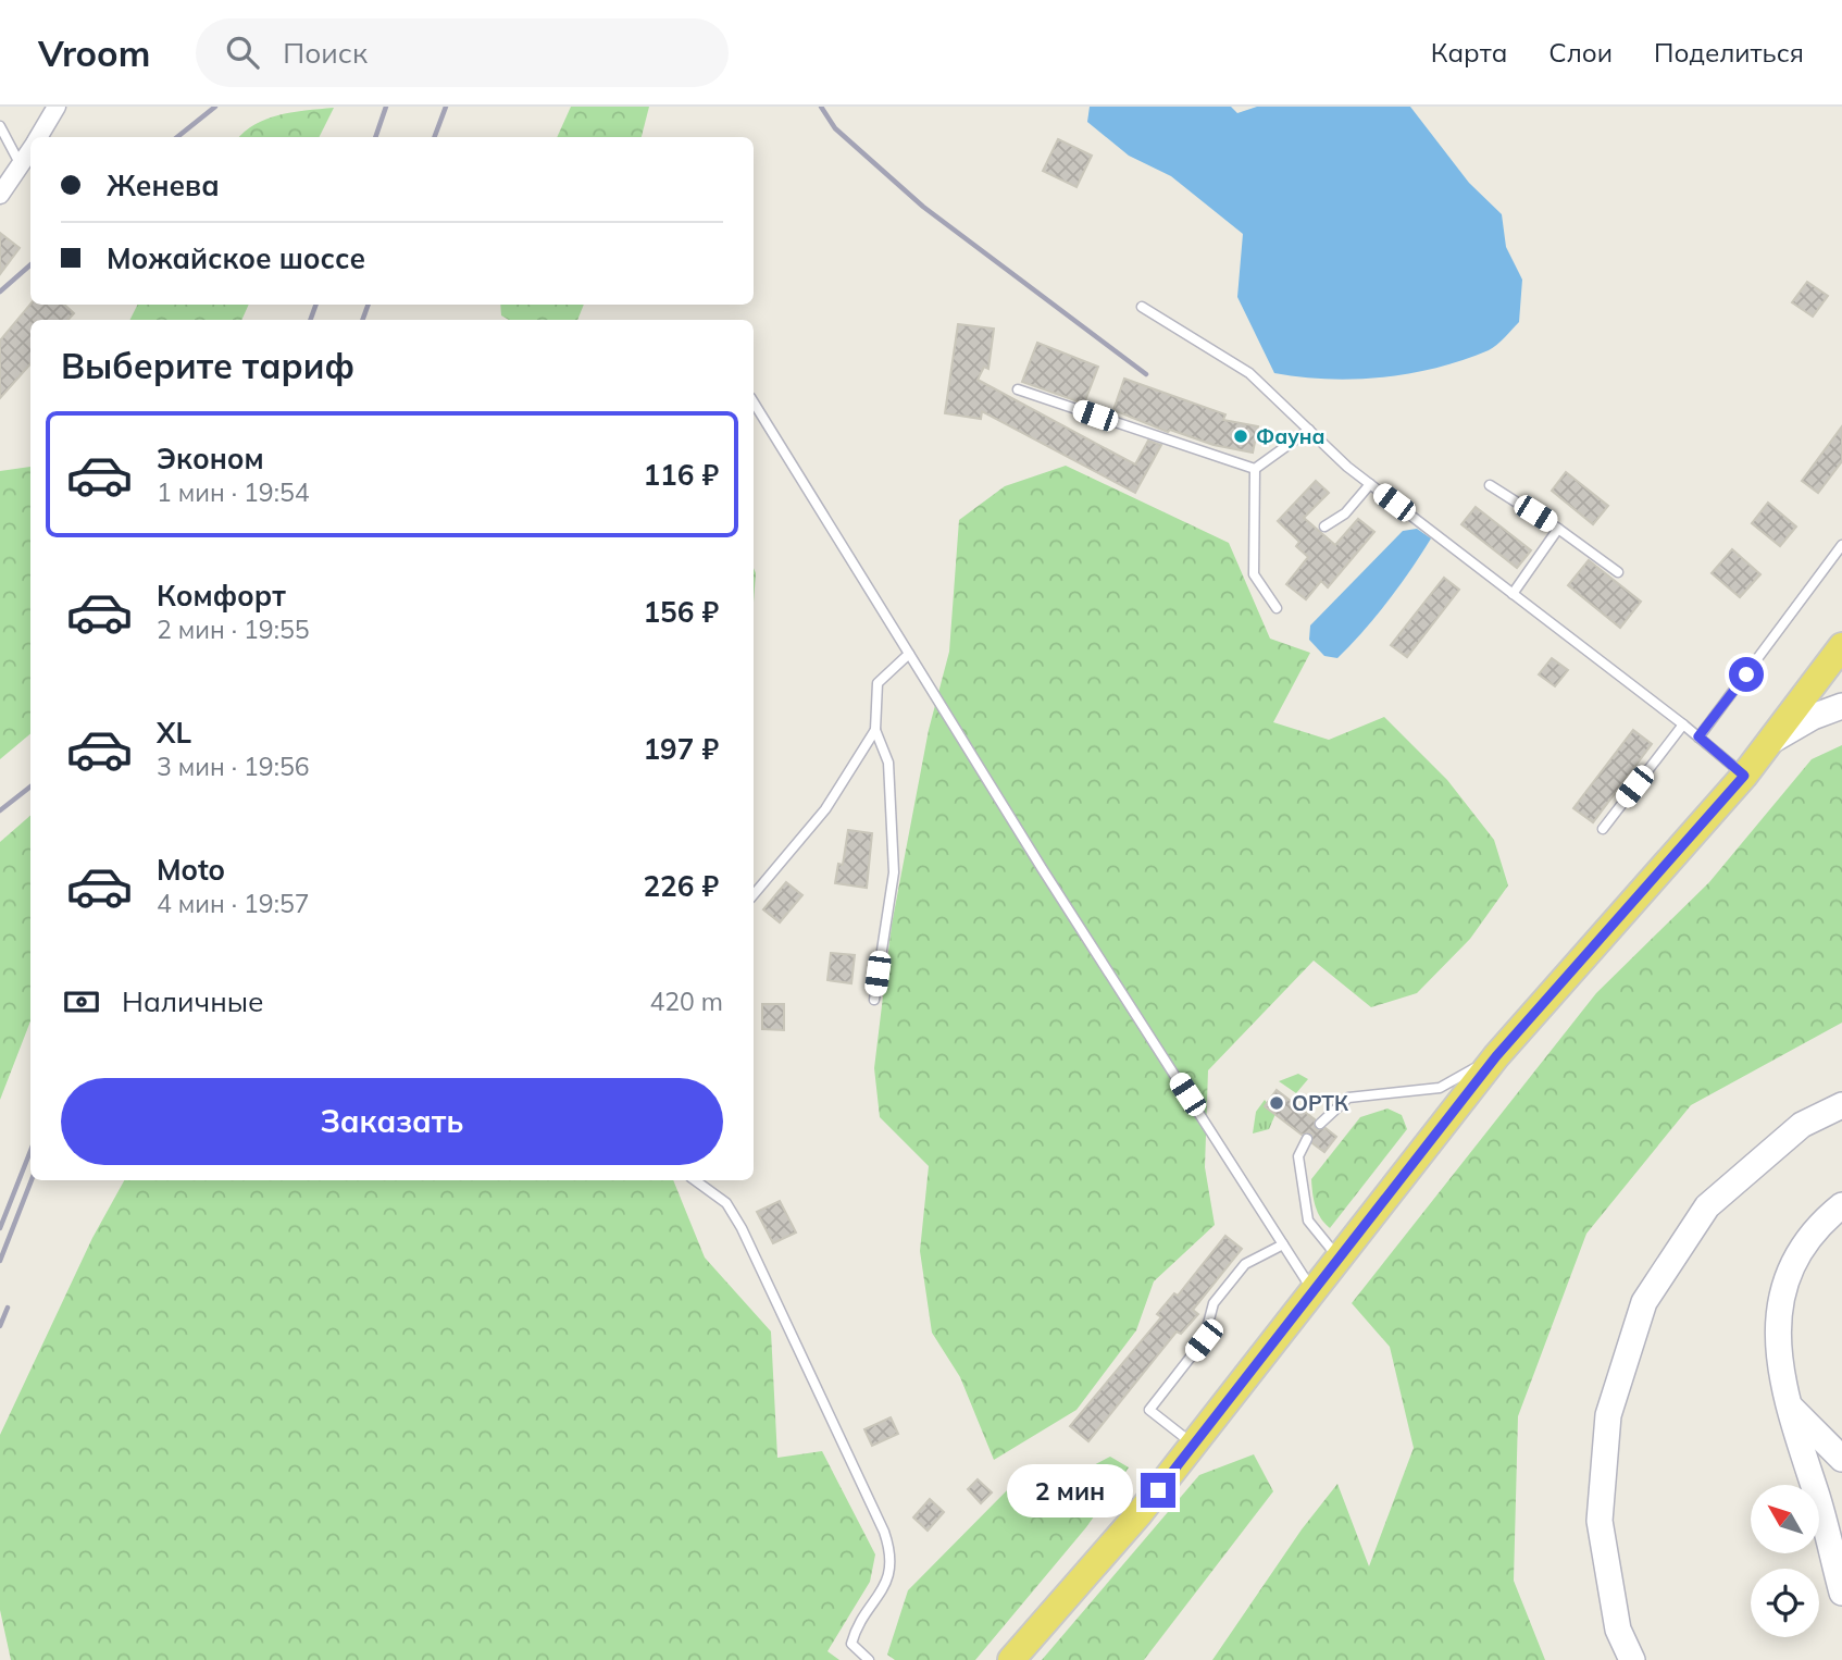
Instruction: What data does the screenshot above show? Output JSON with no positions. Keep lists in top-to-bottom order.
{
  "places": ["Фауна", "ОРТК"],
  "north": "top left",
  "page": {
    "header": "Vroom",
    "search": "Поиск",
    "nav": ["Карта", "Слои", "Поделиться"],
    "banner": ["Женева", "Можайское шоссе"],
    "heading": "Выберите тариф",
    "list": [
      {
        "name": "Эконом",
        "note": "1 мин · 19:54",
        "value": "116 ₽"
      },
      {
        "name": "Комфорт",
        "note": "2 мин · 19:55",
        "value": "156 ₽"
      },
      {
        "name": "XL",
        "note": "3 мин · 19:56",
        "value": "197 ₽"
      },
      {
        "name": "Moto",
        "note": "4 мин · 19:57",
        "value": "226 ₽"
      }
    ],
    "pay": ["Наличные", "420 m"],
    "buttons": "Заказать",
    "bubble": "2 мин"
  }
}
